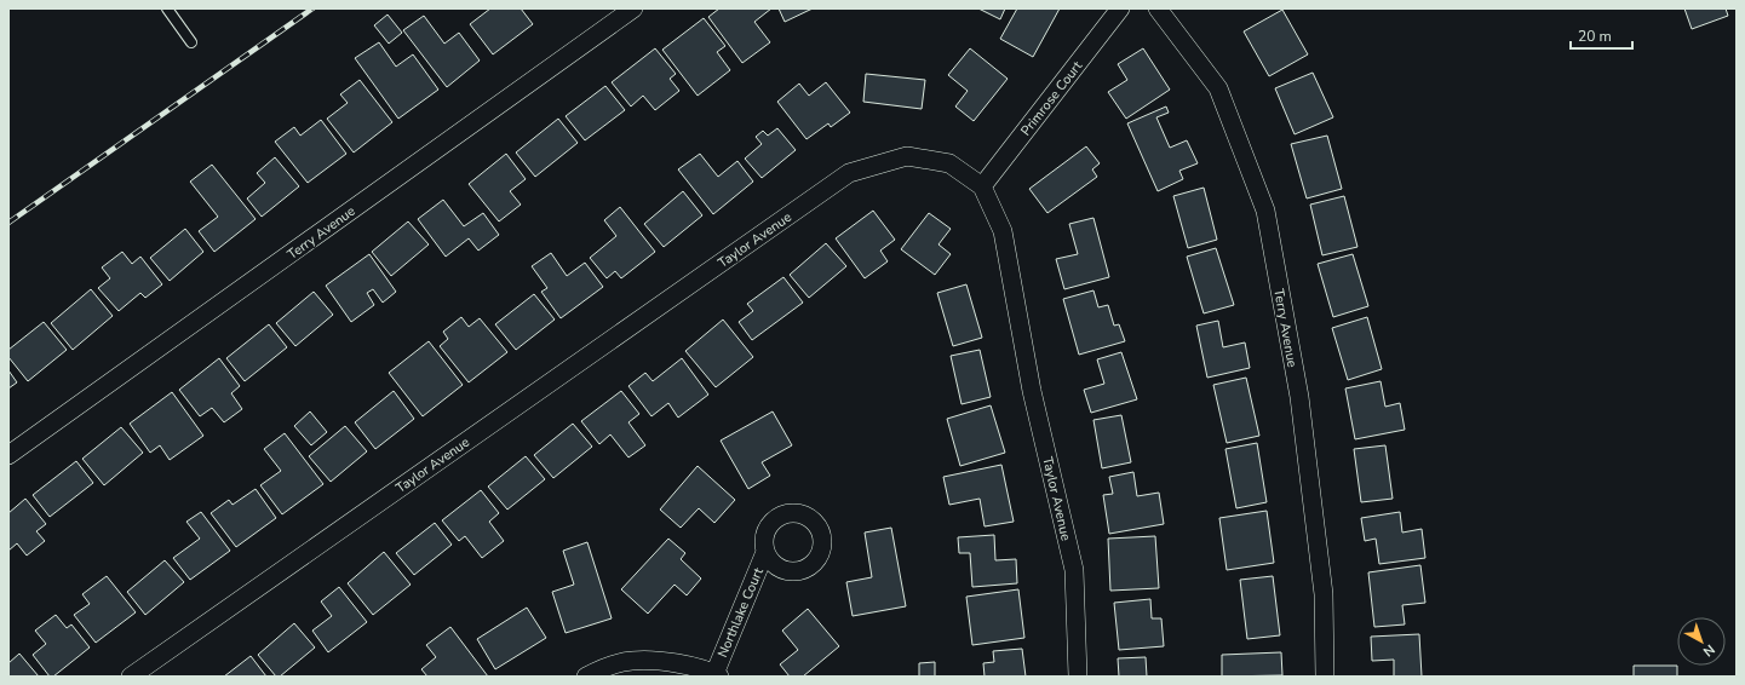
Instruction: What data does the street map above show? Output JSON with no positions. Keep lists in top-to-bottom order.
{
  "streets": {
    "street": [
      "Primrose Court",
      "Terry Avenue",
      "Taylor Avenue",
      "Northlake Court"
    ]
  },
  "crossings": [
    ["Primrose Court", "Taylor Avenue"]
  ],
  "scale_bar": "20 m",
  "north": "bottom right"
}
